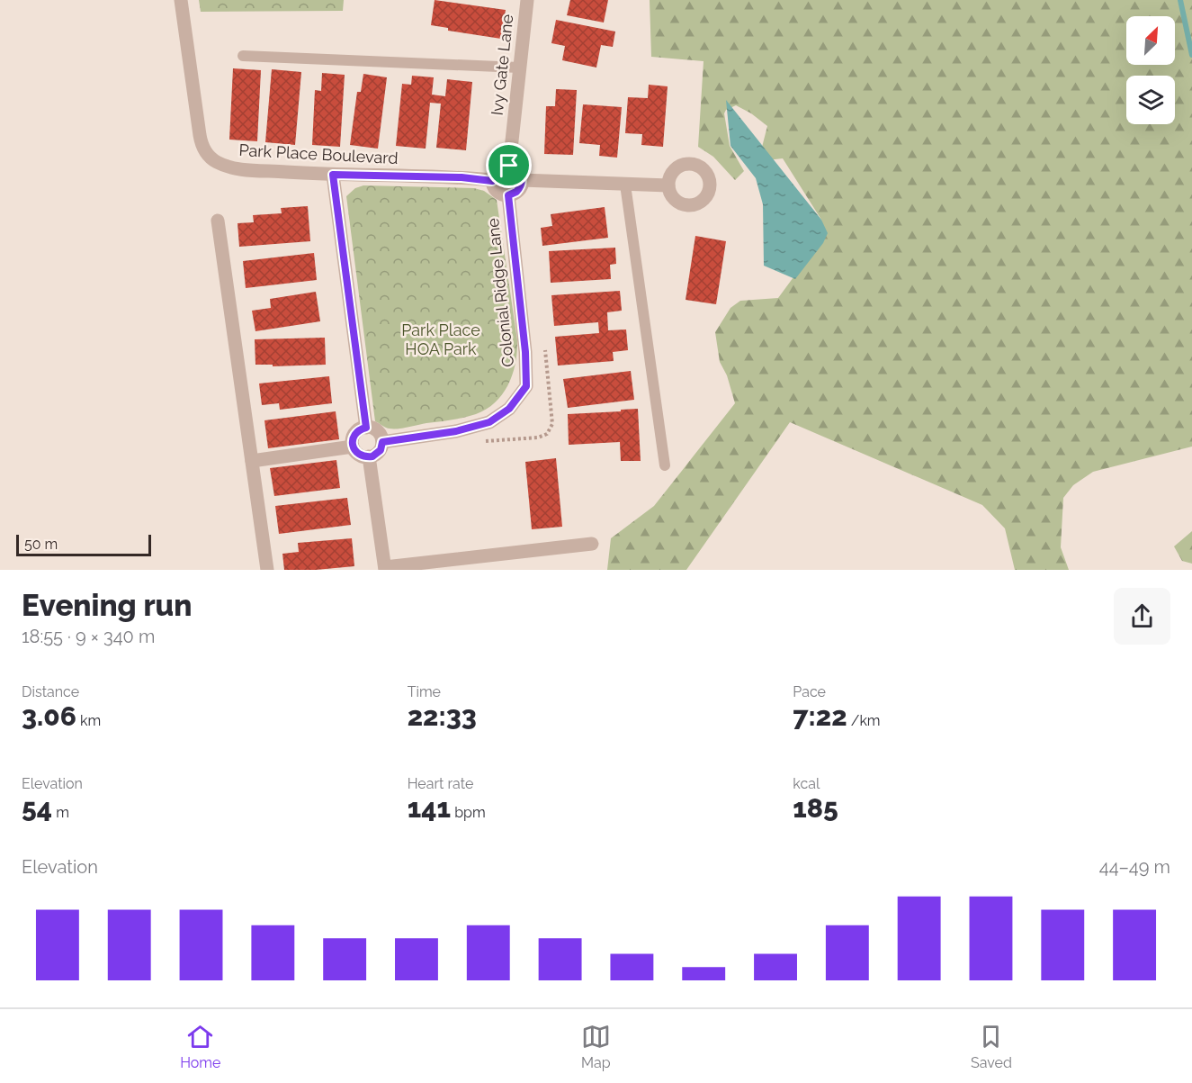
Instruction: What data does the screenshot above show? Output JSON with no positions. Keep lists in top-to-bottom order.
{
  "streets": {
    "street": ["Ivy Gate Lane", "Park Place Boulevard", "Colonial Ridge Lane"]
  },
  "crossings": [
    ["Ivy Gate Lane", "Park Place Boulevard"],
    ["Ivy Gate Lane", "Colonial Ridge Lane"],
    ["Park Place Boulevard", "Colonial Ridge Lane"]
  ],
  "parks": ["Park Place HOA Park"],
  "scale_bar": "50 m",
  "north": "top right",
  "page": {
    "scale": "50 m",
    "heading": ["Evening run", "18:55 · 9 × 340 m"],
    "stats": [
      ["Distance", "3.06 km"],
      ["Time", "22:33"],
      ["Pace", "7:22 /km"],
      ["Elevation", "54 m"],
      ["Heart rate", "141 bpm"],
      ["kcal", "185"]
    ],
    "chart": ["Elevation", "44–49 m"],
    "tabs": ["Home", "Map", "Saved"]
  }
}
